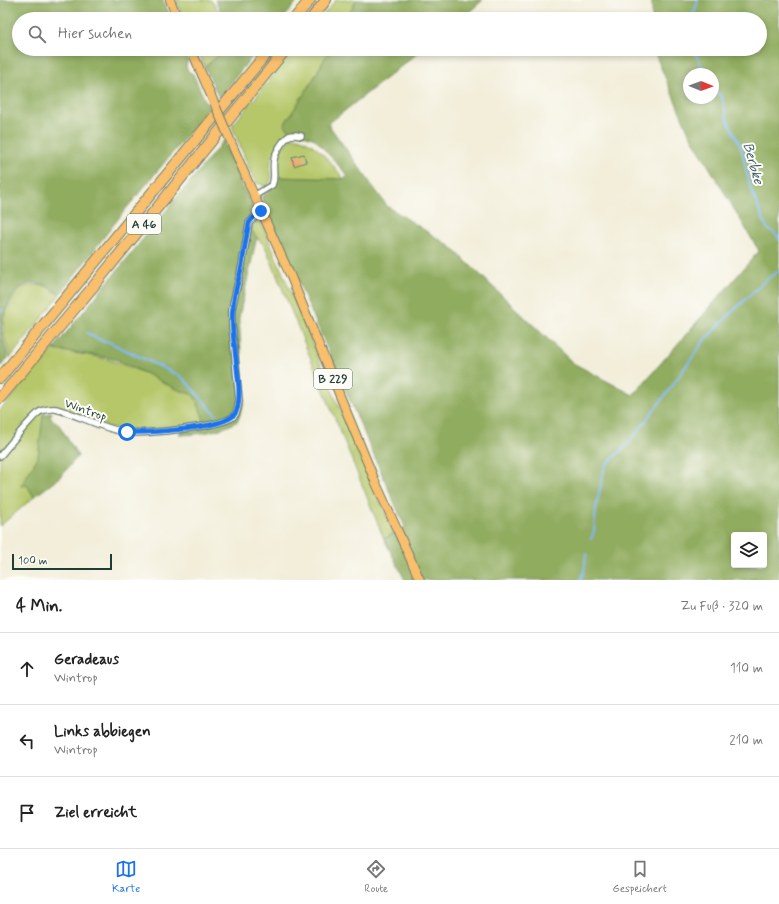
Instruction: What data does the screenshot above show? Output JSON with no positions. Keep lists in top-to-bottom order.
{
  "streets": {
    "highway": ["A 46"],
    "main road": ["B 229"],
    "street": ["Wintrop"]
  },
  "crossings": [
    ["B 229", "Wintrop"]
  ],
  "water": ["Berbke"],
  "scale_bar": "100 m",
  "north": "right",
  "page": {
    "search": "Hier suchen",
    "scale": "100 m",
    "heading": ["4 Min.", "Zu Fuß · 320 m"],
    "list": [
      ["Geradeaus", "Wintrop", "110 m"],
      ["Links abbiegen", "Wintrop", "210 m"],
      "Ziel erreicht"
    ],
    "nav": ["Karte", "Route", "Gespeichert"]
  }
}
